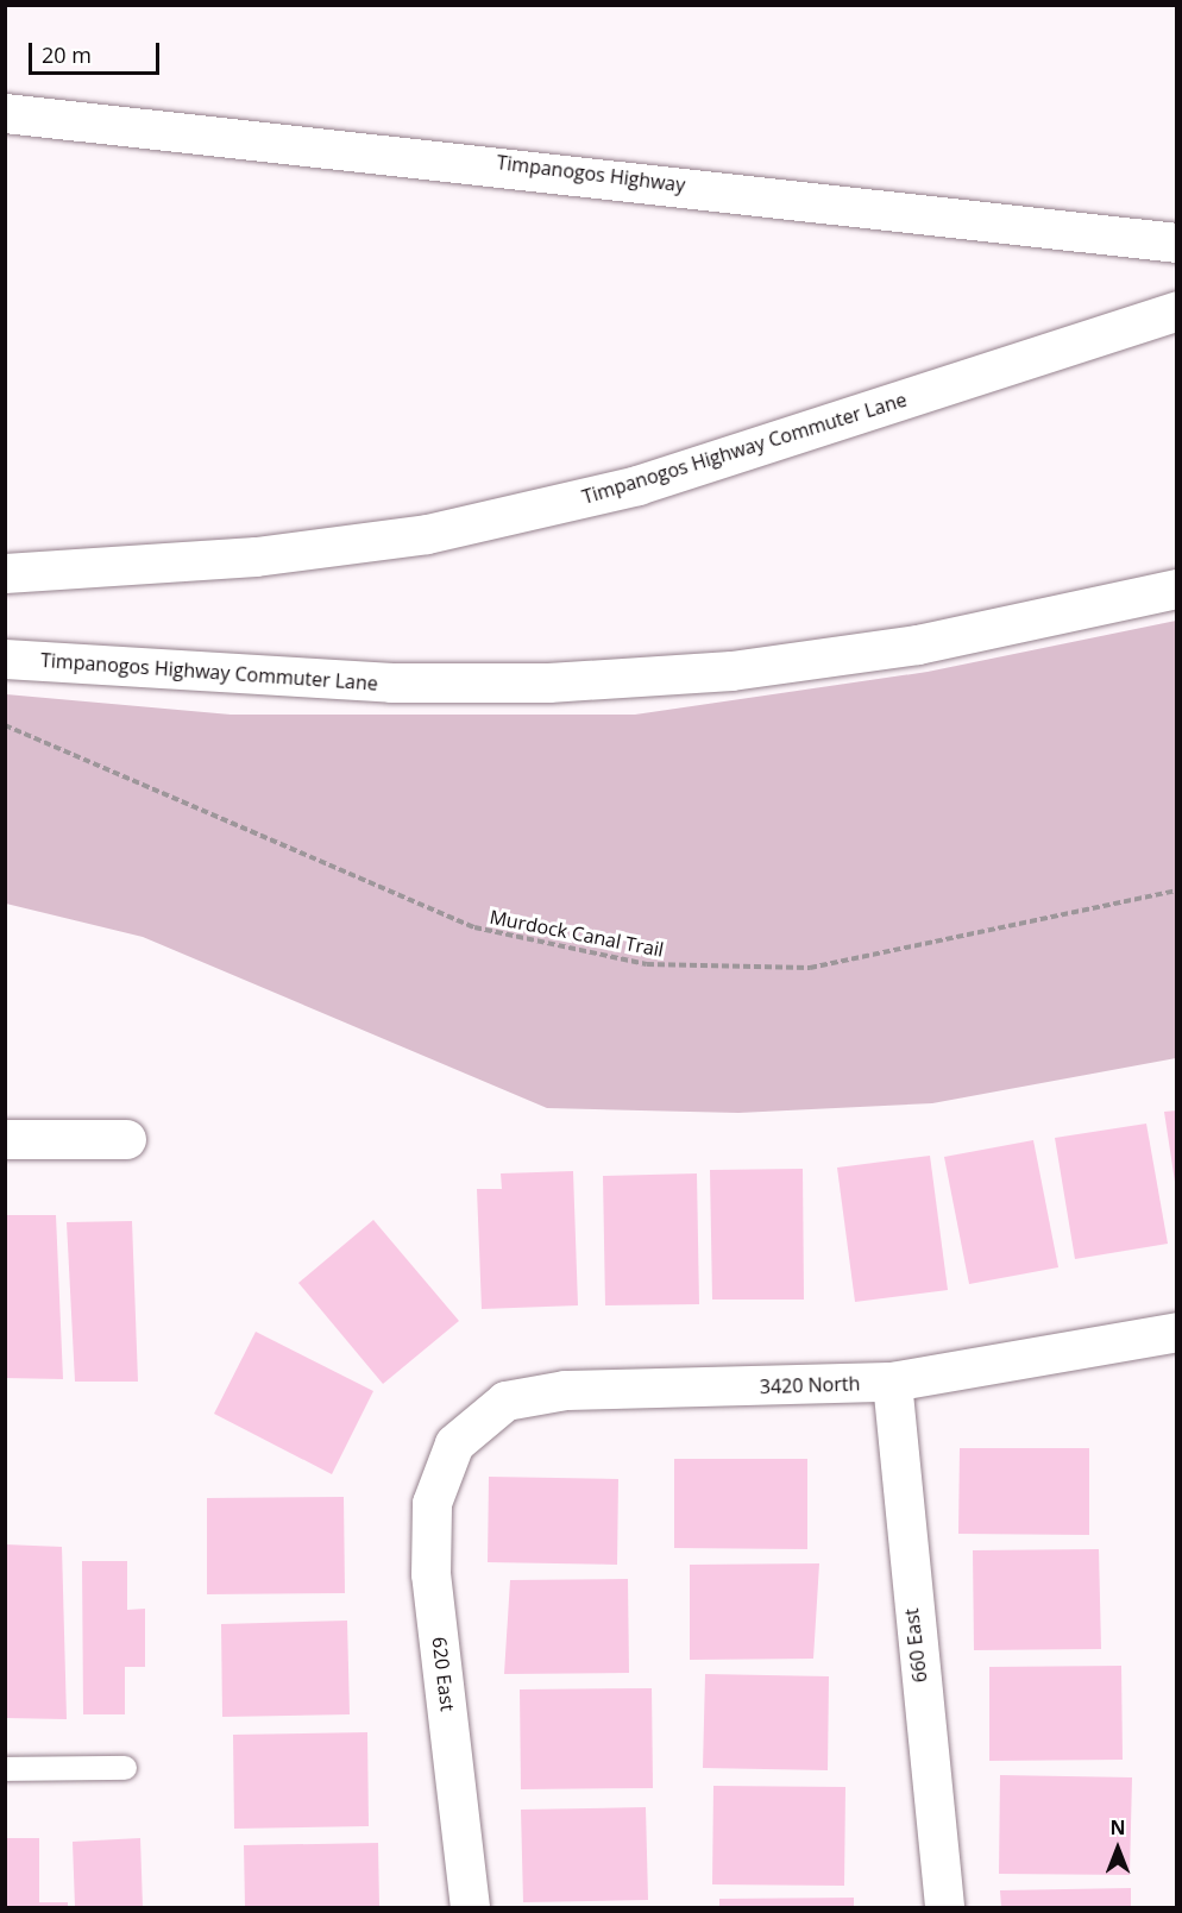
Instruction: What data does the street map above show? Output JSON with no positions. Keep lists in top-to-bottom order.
{
  "streets": {
    "main road": [
      "Timpanogos Highway",
      "Timpanogos Highway Commuter Lane",
      "3420 North",
      "660 East",
      "620 East"
    ],
    "path": ["Murdock Canal Trail"]
  },
  "crossings": [
    ["3420 North", "660 East"],
    ["3420 North", "620 East"]
  ],
  "scale_bar": "20 m",
  "north": "top"
}
